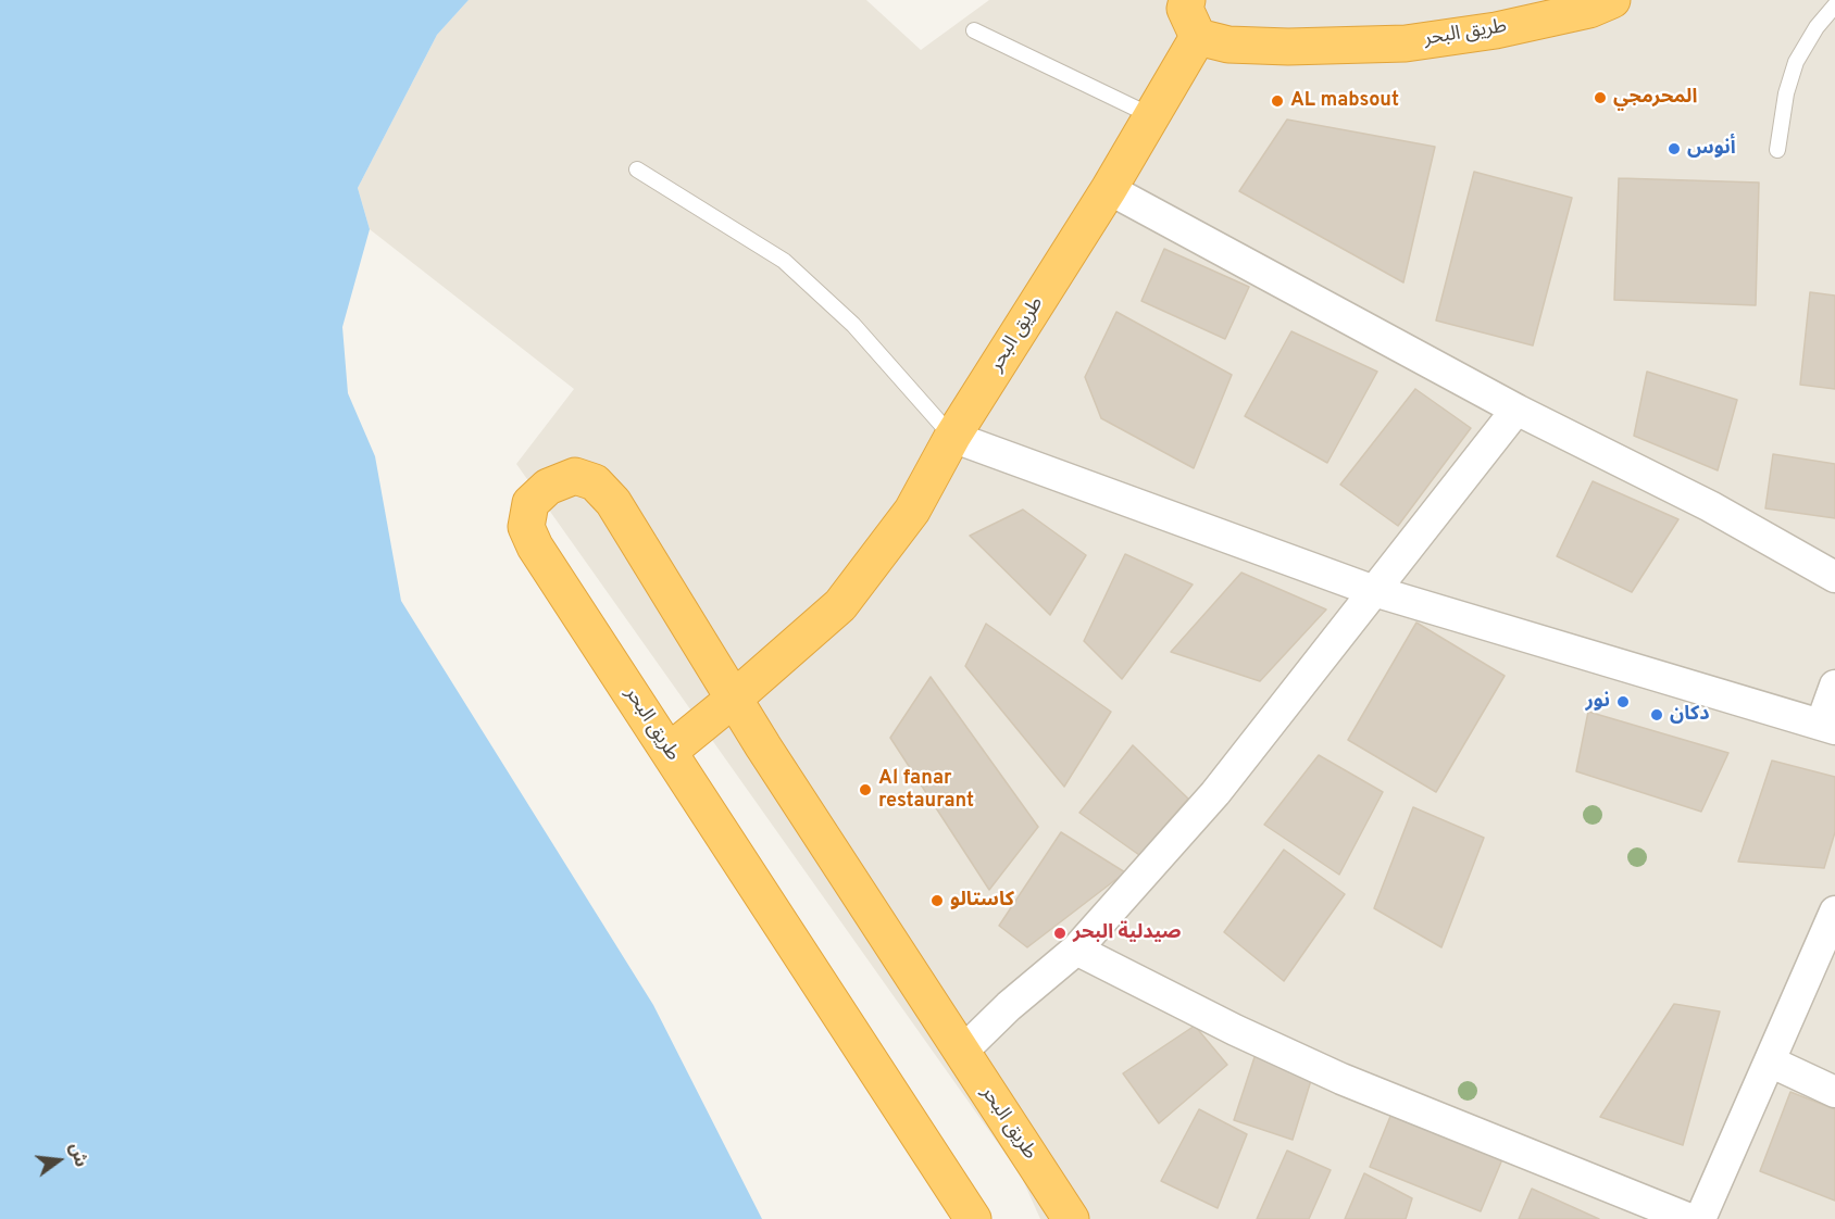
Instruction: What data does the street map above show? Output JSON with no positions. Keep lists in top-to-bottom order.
{
  "streets": {
    "highway": ["طريق البحر"]
  },
  "places": [
    "المحرمجي",
    "AL mabsout",
    "أنوس",
    "نور",
    "دكان",
    "Al fanar restaurant",
    "كاستالو",
    "صيدلية البحر"
  ],
  "north": "right"
}
